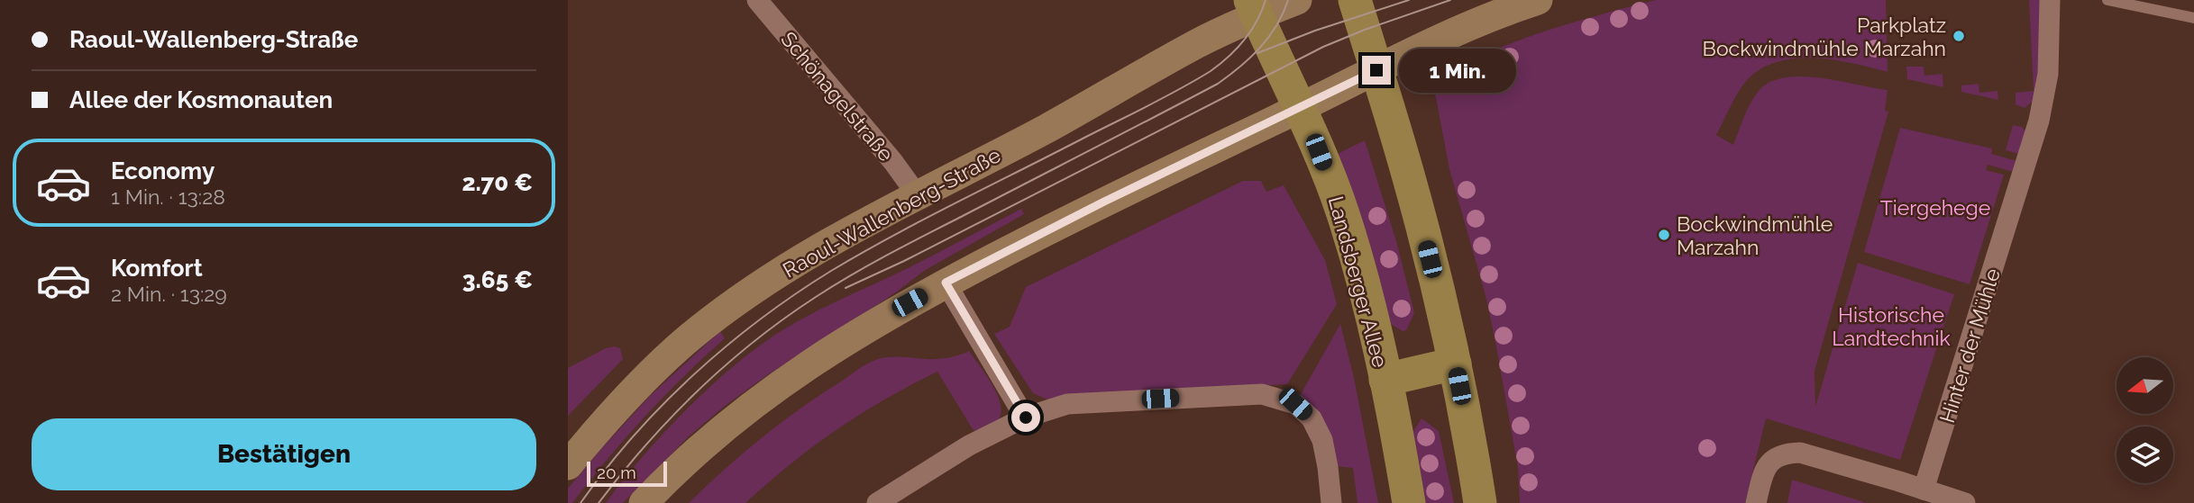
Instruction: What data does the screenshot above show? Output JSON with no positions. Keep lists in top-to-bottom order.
{
  "streets": {
    "main road": ["Raoul-Wallenberg-Straße", "Landsberger Allee"],
    "street": ["Schönagelstraße", "Hinter der Mühle"]
  },
  "crossings": [
    ["Schönagelstraße", "Raoul-Wallenberg-Straße"],
    ["Raoul-Wallenberg-Straße", "Landsberger Allee"]
  ],
  "parks": ["Tiergehege", "Historische Landtechnik"],
  "places": ["Parkplatz Bockwindmühle Marzahn", "Bockwindmühle Marzahn"],
  "scale_bar": "20 m",
  "north": "left",
  "page": {
    "banner": ["Raoul-Wallenberg-Straße", "Allee der Kosmonauten"],
    "bubble": "1 Min.",
    "list": [
      {
        "name": "Economy",
        "note": "1 Min. · 13:28",
        "value": "2.70 €"
      },
      {
        "name": "Komfort",
        "note": "2 Min. · 13:29",
        "value": "3.65 €"
      }
    ],
    "buttons": "Bestätigen",
    "scale": "20 m"
  }
}
